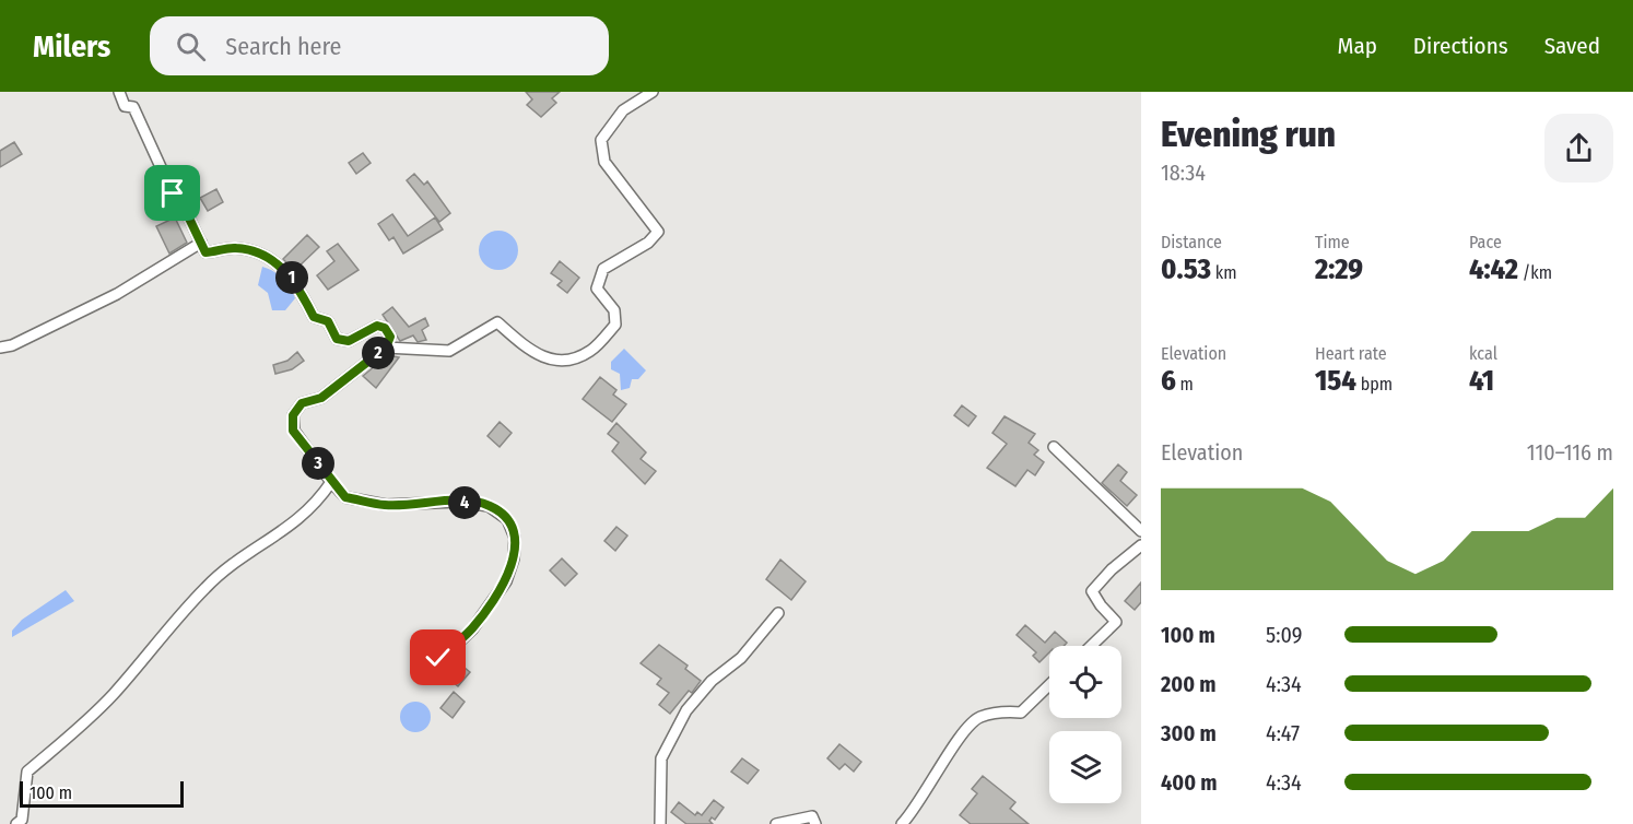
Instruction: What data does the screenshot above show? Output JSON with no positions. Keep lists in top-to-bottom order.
{
  "scale_bar": "100 m",
  "page": {
    "header": "Milers",
    "search": "Search here",
    "nav": ["Map", "Directions", "Saved"],
    "heading": ["Evening run", "18:34"],
    "stats": [
      ["Distance", "0.53 km"],
      ["Time", "2:29"],
      ["Pace", "4:42 /km"],
      ["Elevation", "6 m"],
      ["Heart rate", "154 bpm"],
      ["kcal", "41"]
    ],
    "pins": [
      "1",
      "2",
      "3",
      "4"
    ],
    "chart": ["Elevation", "110–116 m"],
    "list": [
      {
        "name": "100 m",
        "note": "5:09"
      },
      {
        "name": "200 m",
        "note": "4:34"
      },
      {
        "name": "300 m",
        "note": "4:47"
      },
      {
        "name": "400 m",
        "note": "4:34"
      }
    ],
    "scale": "100 m"
  }
}
